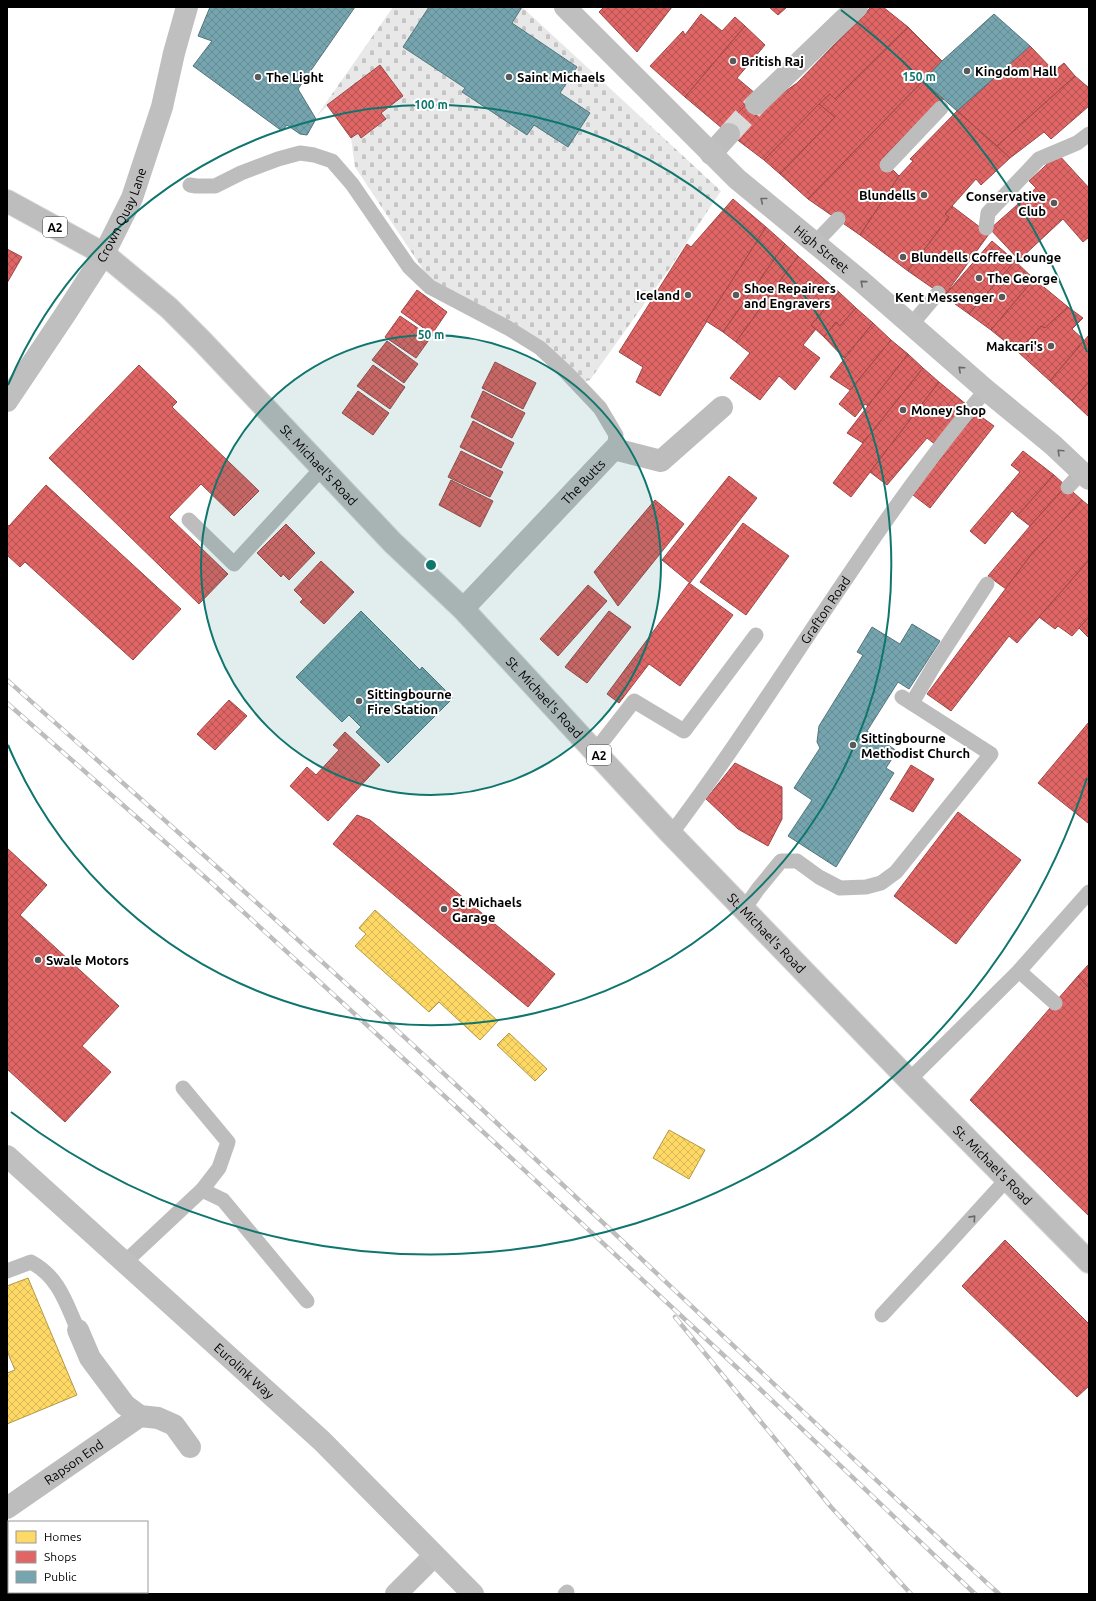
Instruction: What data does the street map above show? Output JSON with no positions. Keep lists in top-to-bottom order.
{
  "streets": {
    "main road": [
      "A2",
      "St. Michael's Road",
      "The Butts",
      "Rapson End"
    ],
    "street": ["Crown Quay Lane", "High Street", "Eurolink Way"],
    "lane": ["Grafton Road"]
  },
  "crossings": [
    ["Crown Quay Lane", "St. Michael's Road"],
    ["High Street", "Grafton Road"],
    ["St. Michael's Road", "The Butts"],
    ["St. Michael's Road", "Grafton Road"]
  ],
  "one_way": ["High Street"],
  "places": [
    "British Raj",
    "Kingdom Hall",
    "The Light",
    "Saint Michaels",
    "Blundells",
    "Conservative Club",
    "Blundells Coffee Lounge",
    "The George",
    "Iceland",
    "Shoe Repairers and Engravers",
    "Kent Messenger",
    "Makcari's",
    "Money Shop",
    "Sittingbourne Fire Station",
    "Sittingbourne Methodist Church",
    "St Michaels Garage",
    "Swale Motors"
  ],
  "legend": ["Homes", "Shops", "Public"],
  "rings": ["150 m", "100 m", "50 m"]
}
